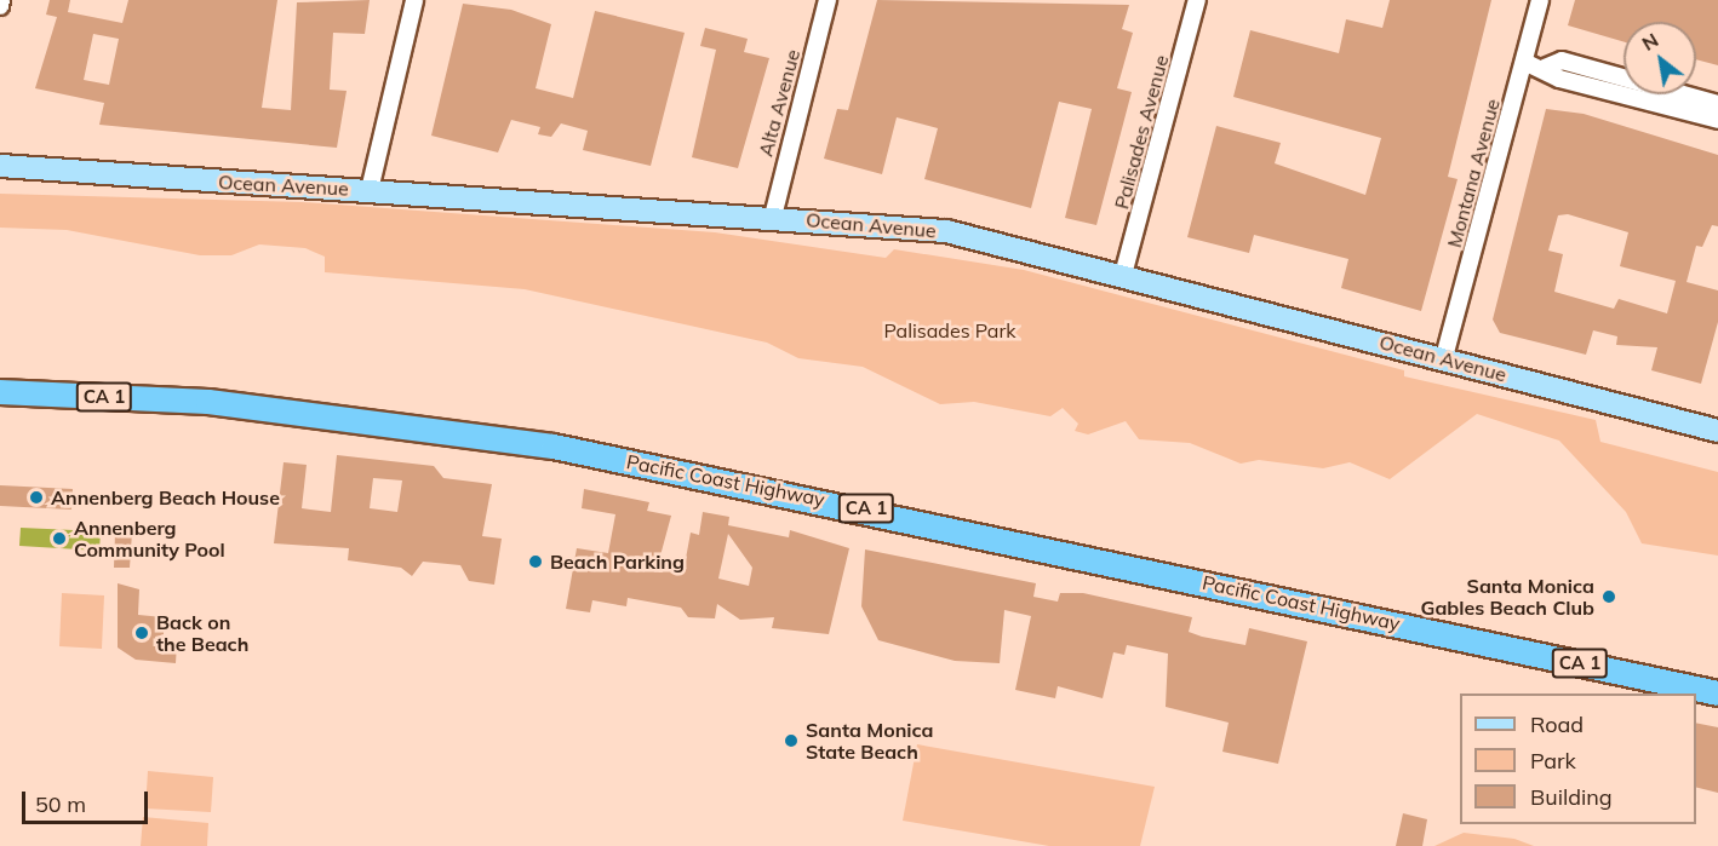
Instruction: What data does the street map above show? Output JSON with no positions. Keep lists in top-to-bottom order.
{
  "streets": {
    "highway": ["CA 1", "Pacific Coast Highway"],
    "main road": ["Ocean Avenue"],
    "street": ["Alta Avenue", "Palisades Avenue", "Montana Avenue"]
  },
  "crossings": [
    ["Alta Avenue", "Ocean Avenue"],
    ["Palisades Avenue", "Ocean Avenue"],
    ["Montana Avenue", "Ocean Avenue"]
  ],
  "parks": ["Palisades Park"],
  "places": [
    "Annenberg Beach House",
    "Annenberg Community Pool",
    "Beach Parking",
    "Santa Monica Gables Beach Club",
    "Back on the Beach",
    "Santa Monica State Beach"
  ],
  "legend": ["Road", "Park", "Building"],
  "scale_bar": "50 m",
  "north": "top left"
}
